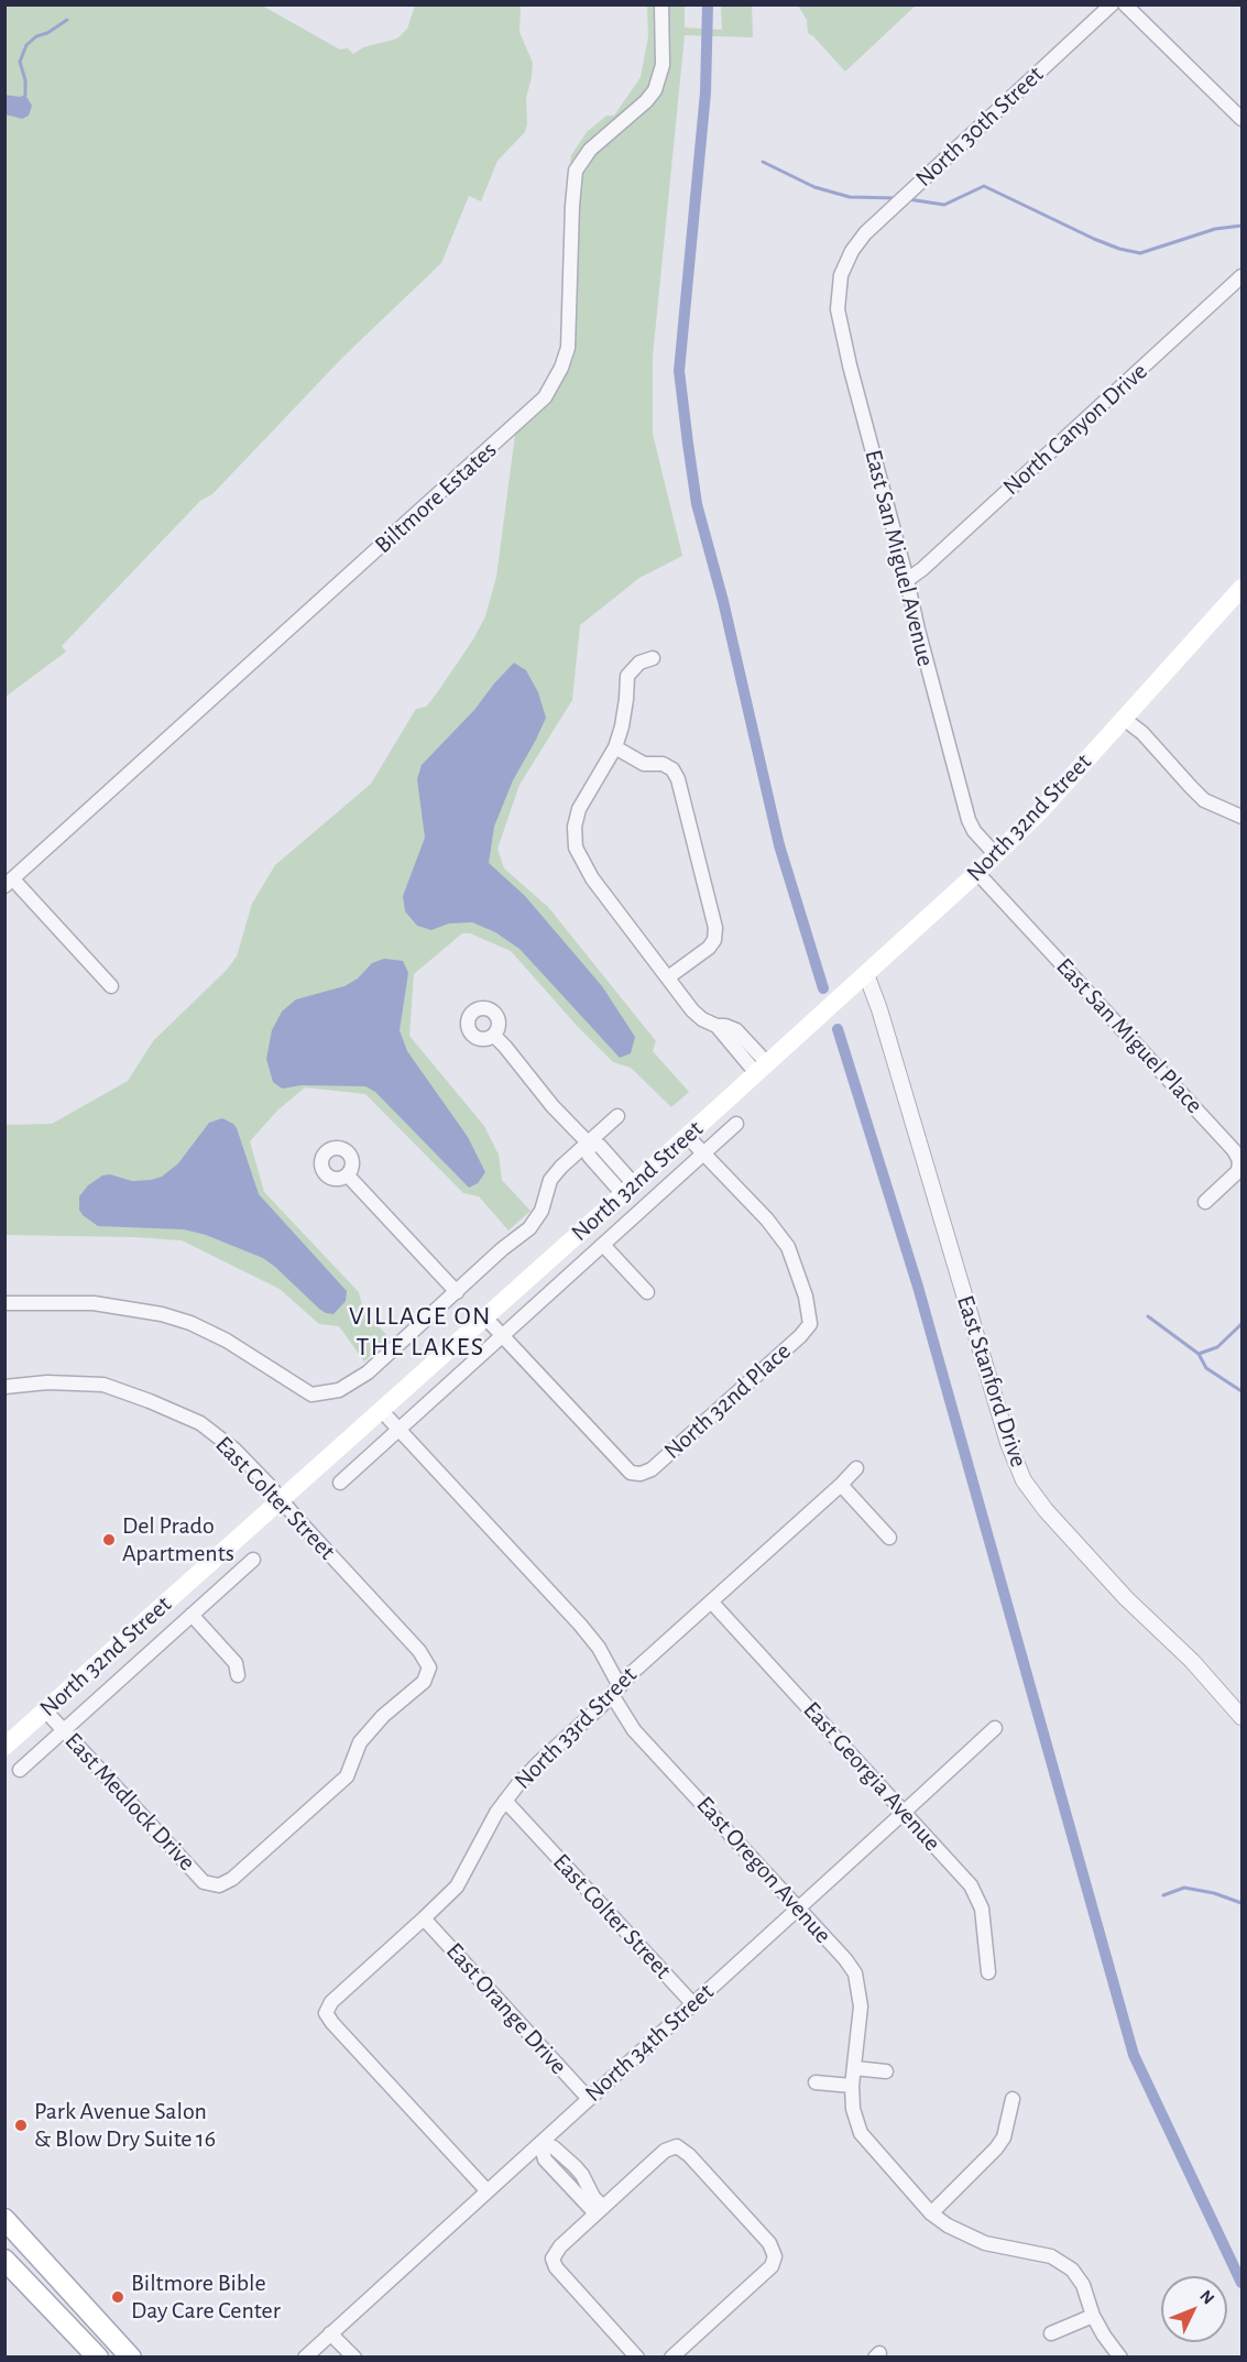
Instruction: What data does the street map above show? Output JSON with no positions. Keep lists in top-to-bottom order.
{
  "streets": {
    "main road": ["North 32nd Street"],
    "street": [
      "North 30th Street",
      "North Canyon Drive",
      "Biltmore Estates",
      "East San Miguel Avenue",
      "East San Miguel Place",
      "East Stanford Drive",
      "North 32nd Place",
      "East Colter Street",
      "North 33rd Street",
      "East Georgia Avenue",
      "East Medlock Drive",
      "East Oregon Avenue",
      "East Orange Drive",
      "North 34th Street"
    ]
  },
  "crossings": [
    ["North 30th Street", "East San Miguel Avenue"],
    ["North Canyon Drive", "East San Miguel Avenue"],
    ["East San Miguel Avenue", "North 32nd Street"],
    ["North 32nd Street", "East San Miguel Place"],
    ["North 32nd Street", "East Stanford Drive"],
    ["North 32nd Street", "North 32nd Place"],
    ["North 32nd Street", "East Colter Street"],
    ["North 32nd Street", "East Medlock Drive"],
    ["North 32nd Street", "East Oregon Avenue"],
    ["East Colter Street", "North 33rd Street"],
    ["East Colter Street", "East Medlock Drive"],
    ["East Colter Street", "North 34th Street"],
    ["North 33rd Street", "East Georgia Avenue"],
    ["North 33rd Street", "East Oregon Avenue"],
    ["North 33rd Street", "East Orange Drive"],
    ["North 33rd Street", "North 34th Street"],
    ["East Georgia Avenue", "North 34th Street"],
    ["East Oregon Avenue", "North 34th Street"],
    ["East Orange Drive", "North 34th Street"]
  ],
  "districts": ["VILLAGE ON THE LAKES"],
  "places": ["Del Prado Apartments", "Park Avenue Salon & Blow Dry Suite 16", "Biltmore Bible Day Care Center"],
  "north": "top right"
}
